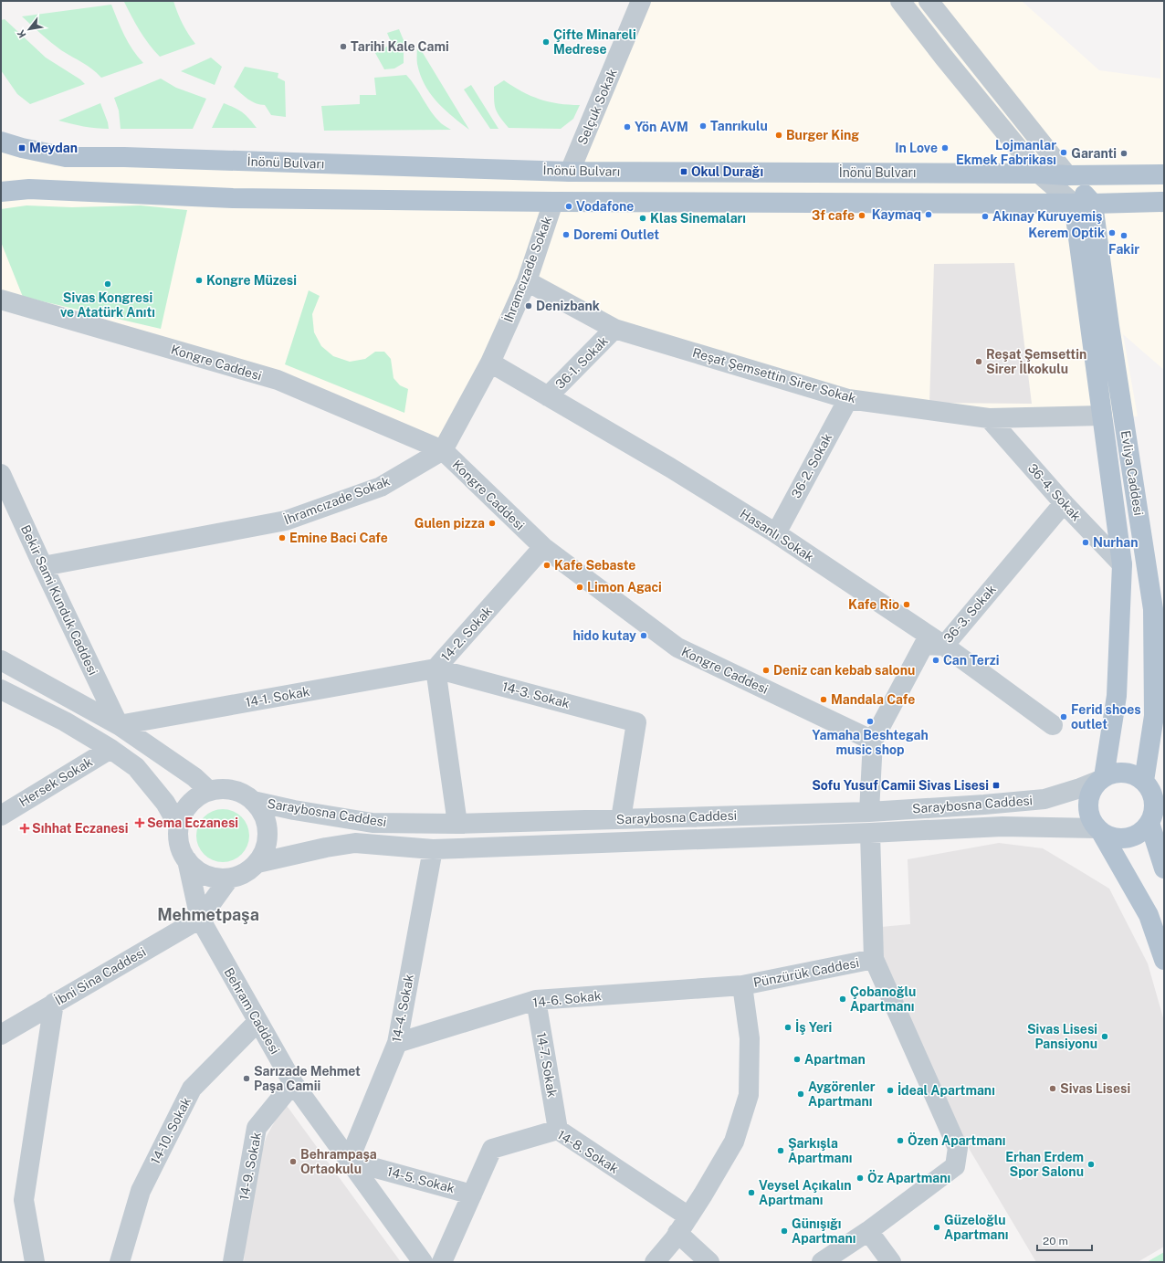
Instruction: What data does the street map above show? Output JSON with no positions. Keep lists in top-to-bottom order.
{
  "streets": {
    "main road": ["İnönü Bulvarı", "Evliya Caddesi"],
    "street": [
      "Selçuk Sokak",
      "İhramcızade Sokak",
      "Kongre Caddesi",
      "36-1. Sokak",
      "Reşat Şemsettin Sirer Sokak",
      "36-2. Sokak",
      "36-4. Sokak",
      "Hasanlı Sokak",
      "Bekir Sami Kunduk Caddesi",
      "36-3. Sokak",
      "14-2. Sokak",
      "14-3. Sokak",
      "14-1. Sokak",
      "Hersek Sokak",
      "Saraybosna Caddesi",
      "Pünzürük Caddesi",
      "İbni Sina Caddesi",
      "14-6. Sokak",
      "14-4. Sokak",
      "Behram Caddesi",
      "14-7. Sokak",
      "14-10. Sokak",
      "14-8. Sokak",
      "14-9. Sokak",
      "14-5. Sokak"
    ]
  },
  "crossings": [
    ["Selçuk Sokak", "İnönü Bulvarı"],
    ["İhramcızade Sokak", "Kongre Caddesi"],
    ["İhramcızade Sokak", "Reşat Şemsettin Sirer Sokak"],
    ["İhramcızade Sokak", "Hasanlı Sokak"],
    ["İhramcızade Sokak", "Bekir Sami Kunduk Caddesi"],
    ["Kongre Caddesi", "36-3. Sokak"],
    ["Kongre Caddesi", "14-2. Sokak"],
    ["36-1. Sokak", "Reşat Şemsettin Sirer Sokak"],
    ["36-1. Sokak", "Hasanlı Sokak"],
    ["Reşat Şemsettin Sirer Sokak", "36-2. Sokak"],
    ["Reşat Şemsettin Sirer Sokak", "Evliya Caddesi"],
    ["Reşat Şemsettin Sirer Sokak", "36-4. Sokak"],
    ["36-2. Sokak", "Hasanlı Sokak"],
    ["Evliya Caddesi", "36-4. Sokak"],
    ["Evliya Caddesi", "Saraybosna Caddesi"],
    ["36-4. Sokak", "36-3. Sokak"],
    ["Hasanlı Sokak", "36-3. Sokak"],
    ["Bekir Sami Kunduk Caddesi", "14-1. Sokak"],
    ["14-2. Sokak", "14-3. Sokak"],
    ["14-2. Sokak", "14-1. Sokak"],
    ["14-2. Sokak", "Saraybosna Caddesi"],
    ["14-3. Sokak", "14-1. Sokak"],
    ["14-3. Sokak", "Saraybosna Caddesi"],
    ["Saraybosna Caddesi", "Pünzürük Caddesi"],
    ["Saraybosna Caddesi", "14-4. Sokak"],
    ["Saraybosna Caddesi", "Behram Caddesi"],
    ["Pünzürük Caddesi", "14-6. Sokak"],
    ["Pünzürük Caddesi", "14-8. Sokak"],
    ["İbni Sina Caddesi", "Behram Caddesi"],
    ["14-6. Sokak", "14-4. Sokak"],
    ["14-6. Sokak", "14-7. Sokak"],
    ["14-4. Sokak", "Behram Caddesi"],
    ["14-4. Sokak", "14-5. Sokak"],
    ["Behram Caddesi", "14-10. Sokak"],
    ["Behram Caddesi", "14-9. Sokak"],
    ["Behram Caddesi", "14-5. Sokak"],
    ["14-7. Sokak", "14-8. Sokak"],
    ["14-8. Sokak", "14-5. Sokak"]
  ],
  "districts": ["Mehmetpaşa"],
  "places": {
    "other": [
      "Çifte Minareli Medrese",
      "Tarihi Kale Cami",
      "Tanrıkulu",
      "Yön AVM",
      "Burger King",
      "In Love",
      "Lojmanlar Ekmek Fabrikası",
      "Garanti",
      "Vodafone",
      "Kaymaq",
      "3f cafe",
      "Akınay Kuruyemiş",
      "Klas Sinemaları",
      "Kerem Optik",
      "Doremi Outlet",
      "Fakir",
      "Kongre Müzesi",
      "Sivas Kongresi ve Atatürk Anıtı",
      "Denizbank",
      "Reşat Şemsettin Sirer İlkokulu",
      "Gulen pizza",
      "Emine Baci Cafe",
      "Nurhan",
      "Kafe Sebaste",
      "Limon Agaci",
      "Kafe Rio",
      "hido kutay",
      "Can Terzi",
      "Deniz can kebab salonu",
      "Mandala Cafe",
      "Ferid shoes outlet",
      "Yamaha Beshtegah music shop",
      "Çobanoğlu Apartmanı",
      "İş Yeri",
      "Sivas Lisesi Pansiyonu",
      "Apartman",
      "Sarızade Mehmet Paşa Camii",
      "Sivas Lisesi",
      "İdeal Apartmanı",
      "Aygörenler Apartmanı",
      "Özen Apartmanı",
      "Şarkışla Apartmanı",
      "Behrampaşa Ortaokulu",
      "Erhan Erdem Spor Salonu",
      "Öz Apartmanı",
      "Veysel Açıkalın Apartmanı",
      "Güzeloğlu Apartmanı",
      "Günışığı Apartmanı"
    ],
    "transit": ["Meydan", "Okul Durağı", "Sofu Yusuf Camii Sivas Lisesi"],
    "health": ["Sema Eczanesi", "Sıhhat Eczanesi"]
  },
  "scale_bar": "20 m",
  "north": "bottom left"
}
